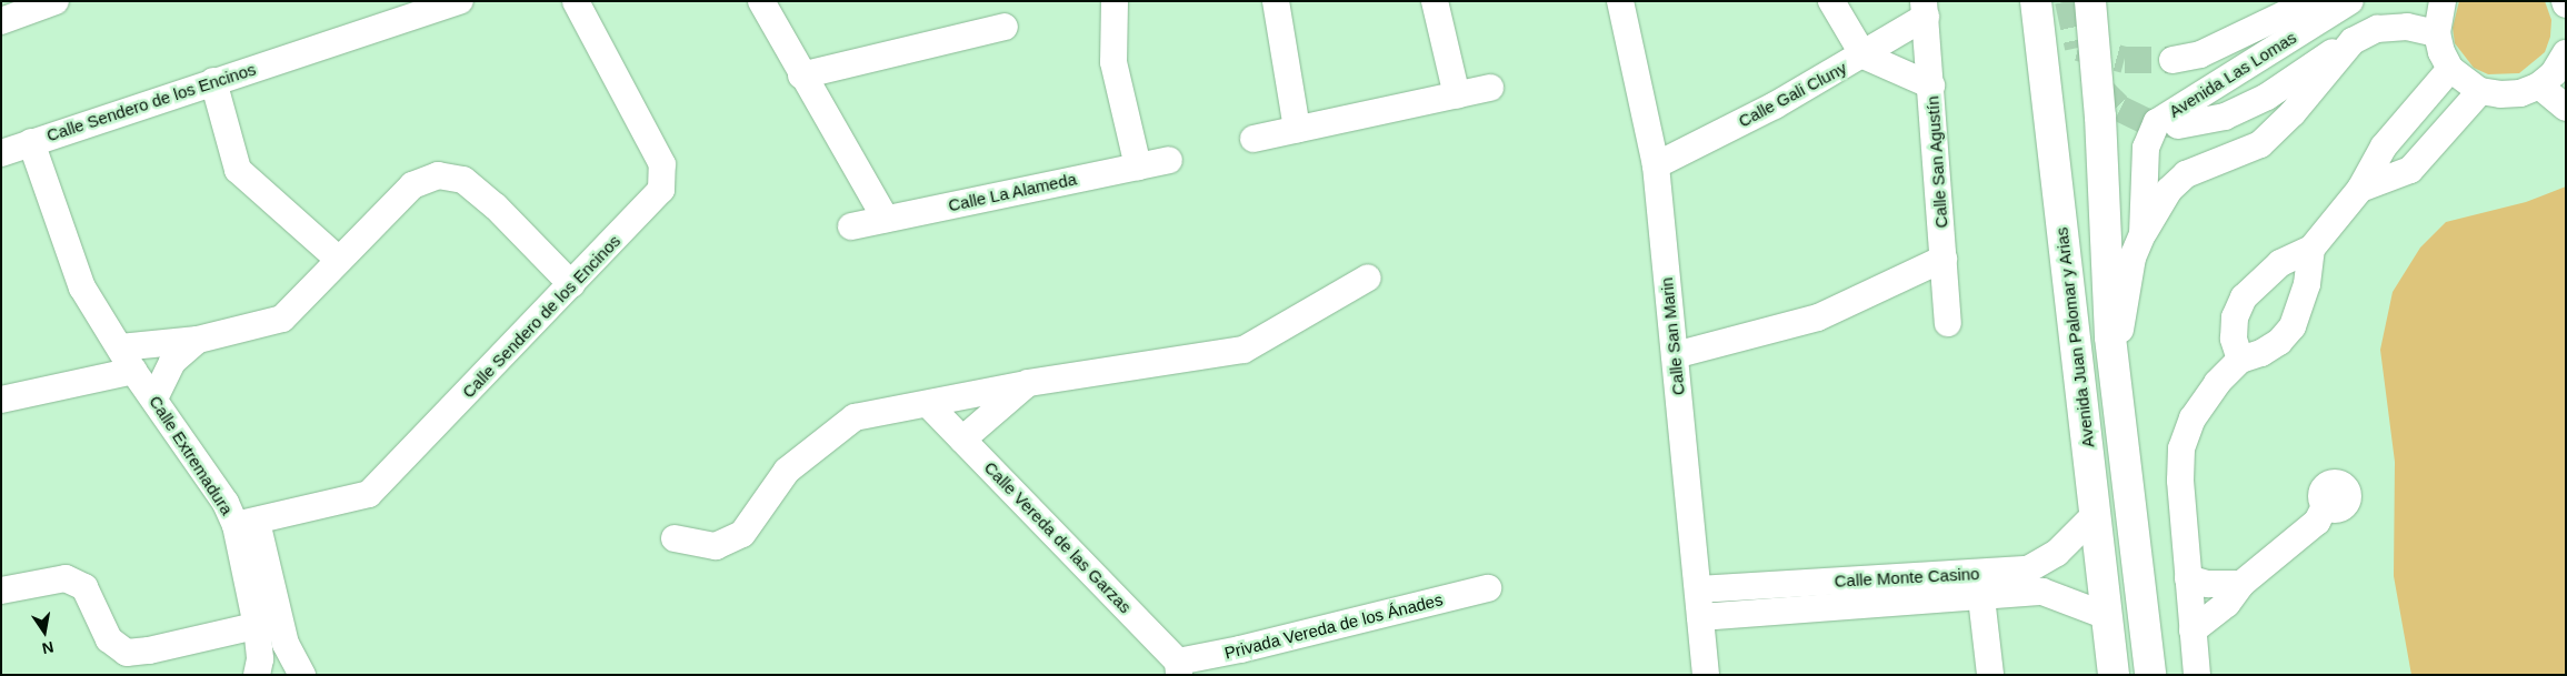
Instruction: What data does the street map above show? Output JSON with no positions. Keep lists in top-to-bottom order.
{
  "streets": {
    "main road": ["Avenida Juan Palomar y Arias"],
    "street": [
      "Avenida Las Lomas",
      "Calle Gali Cluny",
      "Calle Sendero de los Encinos",
      "Calle San Agustín",
      "Calle La Alameda",
      "Calle San Marin",
      "Calle Extremadura",
      "Calle Vereda de las Garzas",
      "Calle Monte Casino",
      "Privada Vereda de los Ánades"
    ]
  },
  "crossings": [
    ["Avenida Las Lomas", "Avenida Juan Palomar y Arias"],
    ["Calle Gali Cluny", "Calle San Agustín"],
    ["Calle Gali Cluny", "Calle San Marin"],
    ["Calle Sendero de los Encinos", "Calle Extremadura"],
    ["Calle San Marin", "Calle Monte Casino"],
    ["Avenida Juan Palomar y Arias", "Calle Monte Casino"],
    ["Calle Vereda de las Garzas", "Privada Vereda de los Ánades"]
  ],
  "north": "bottom"
}
